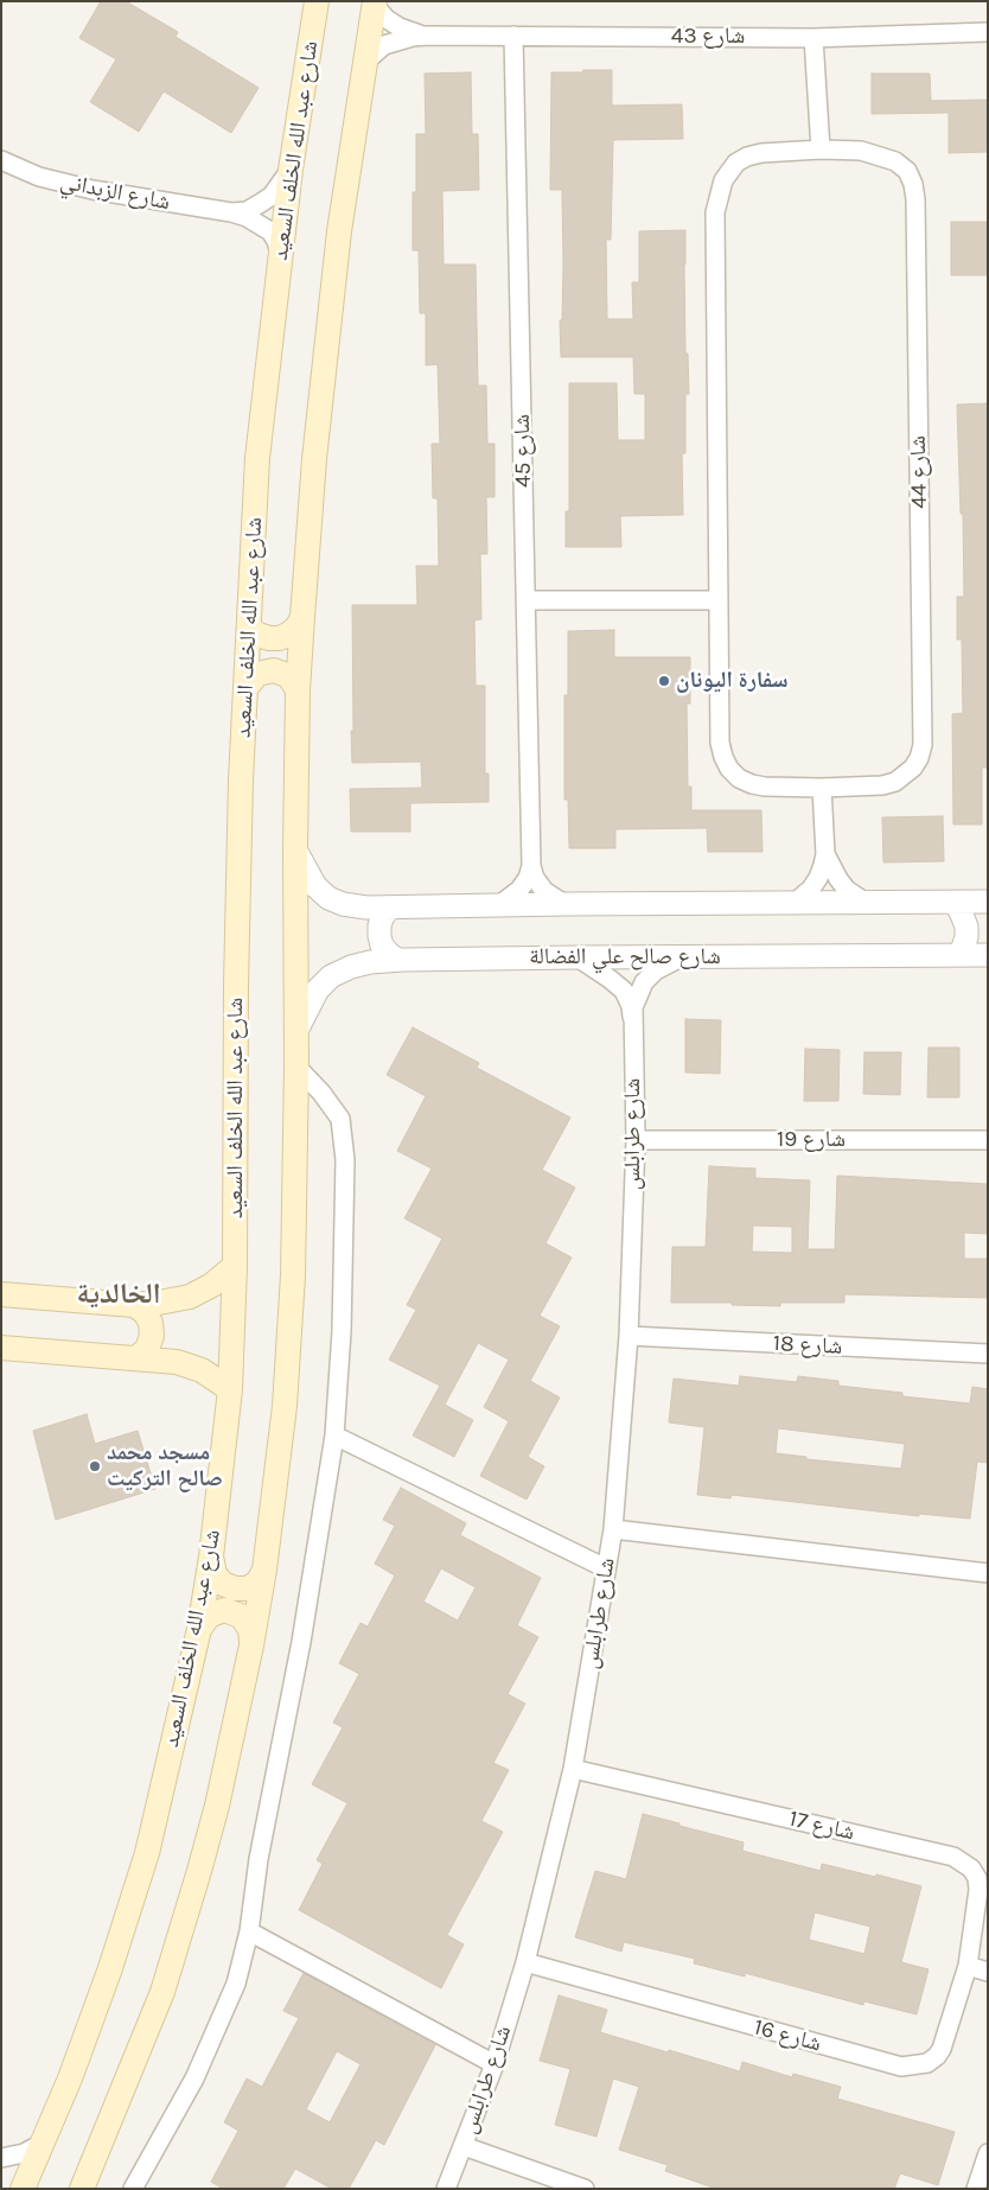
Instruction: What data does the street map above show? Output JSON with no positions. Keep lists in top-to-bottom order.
{
  "streets": {
    "main road": ["شارع عبد الله الخلف السعيد"],
    "street": [
      "شارع 43",
      "شارع الزبداني",
      "شارع 45",
      "شارع 44",
      "شارع صالح علي الفضالة",
      "شارع طرابلس",
      "شارع 19",
      "شارع 18",
      "شارع 17",
      "شارع 16"
    ]
  },
  "crossings": [
    ["شارع 43", "شارع 45"],
    ["شارع عبد الله الخلف السعيد", "شارع الزبداني"],
    ["شارع صالح علي الفضالة", "شارع طرابلس"],
    ["شارع طرابلس", "شارع 19"],
    ["شارع طرابلس", "شارع 18"],
    ["شارع طرابلس", "شارع 17"],
    ["شارع طرابلس", "شارع 16"],
    ["شارع 17", "شارع 16"]
  ],
  "districts": ["الخالدية"],
  "places": ["سفارة اليونان", "مسجد محمد صالح التركيت"]
}
